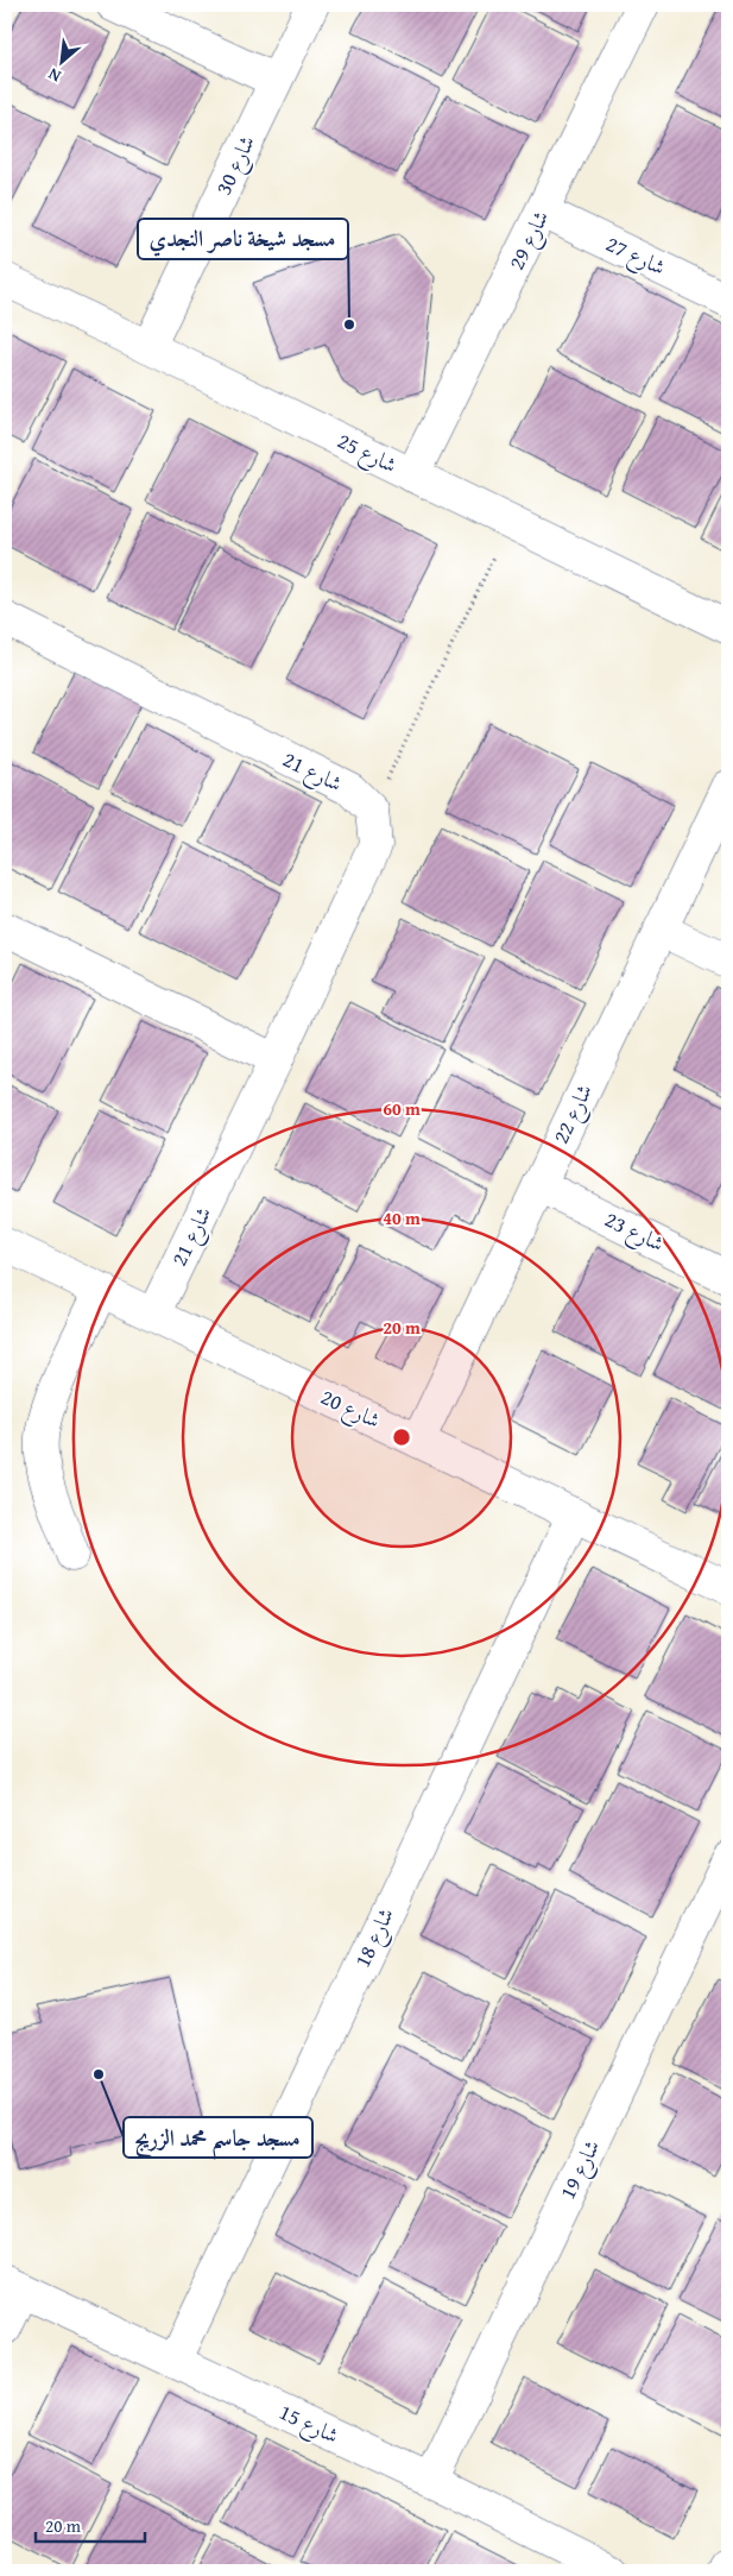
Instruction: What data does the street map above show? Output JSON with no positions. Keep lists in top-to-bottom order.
{
  "streets": {
    "street": [
      "شارع 30",
      "شارع 29",
      "شارع 27",
      "شارع 25",
      "شارع 21",
      "شارع 22",
      "شارع 23",
      "شارع 20",
      "شارع 18",
      "شارع 19",
      "شارع 15"
    ]
  },
  "crossings": [
    ["شارع 30", "شارع 25"],
    ["شارع 29", "شارع 27"],
    ["شارع 29", "شارع 25"],
    ["شارع 21", "شارع 20"],
    ["شارع 22", "شارع 23"],
    ["شارع 22", "شارع 20"],
    ["شارع 20", "شارع 18"],
    ["شارع 18", "شارع 15"],
    ["شارع 19", "شارع 15"]
  ],
  "places": ["مسجد شيخة ناصر النجدي", "مسجد جاسم محمد الزريج"],
  "scale_bar": "20 m",
  "north": "bottom left",
  "rings": ["60 m", "40 m", "20 m"]
}
